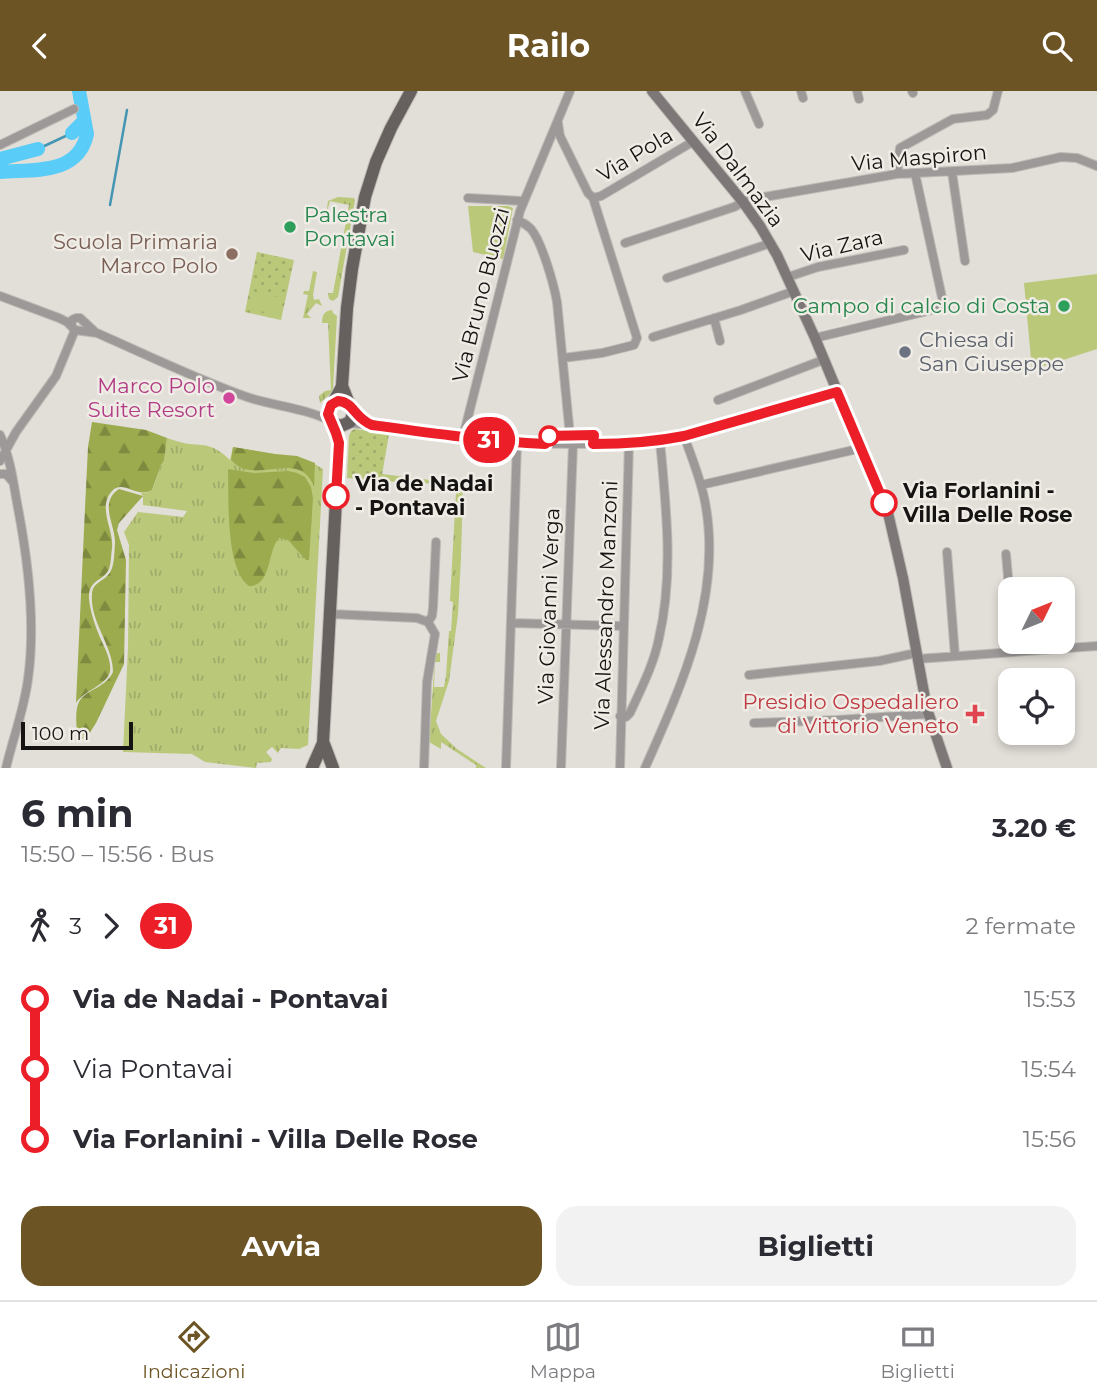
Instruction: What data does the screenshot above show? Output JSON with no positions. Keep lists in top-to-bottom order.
{
  "streets": {
    "street": [
      "Via Pola",
      "Via Maspiron",
      "Via Dalmazia",
      "Via Zara",
      "Via Bruno Buozzi",
      "Via Alessandro Manzoni",
      "Via Giovanni Verga"
    ]
  },
  "crossings": [
    ["Via Pola", "Via Dalmazia"],
    ["Via Maspiron", "Via Dalmazia"],
    ["Via Dalmazia", "Via Zara"],
    ["Via Bruno Buozzi", "Via Giovanni Verga"]
  ],
  "places": {
    "other": [
      "Palestra Pontavai",
      "Scuola Primaria Marco Polo",
      "Campo di calcio di Costa",
      "Chiesa di San Giuseppe",
      "Marco Polo Suite Resort",
      "Via de Nadai - Pontavai",
      "Via Forlanini - Villa Delle Rose"
    ],
    "health": ["Presidio Ospedaliero di Vittorio Veneto"]
  },
  "lines": ["bus line 31"],
  "scale_bar": "100 m",
  "north": "top right",
  "page": {
    "header": "Railo",
    "on_map": "31",
    "scale": "100 m",
    "heading": ["6 min", "15:50 – 15:56 · Bus", "3.20 €"],
    "legs": ["3", "31", "2 fermate"],
    "list": [
      {
        "name": "Via de Nadai - Pontavai",
        "value": "15:53"
      },
      {
        "name": "Via Pontavai",
        "value": "15:54"
      },
      {
        "name": "Via Forlanini - Villa Delle Rose",
        "value": "15:56"
      }
    ],
    "buttons": ["Avvia", "Biglietti"],
    "tabs": ["Indicazioni", "Mappa", "Biglietti"]
  }
}
